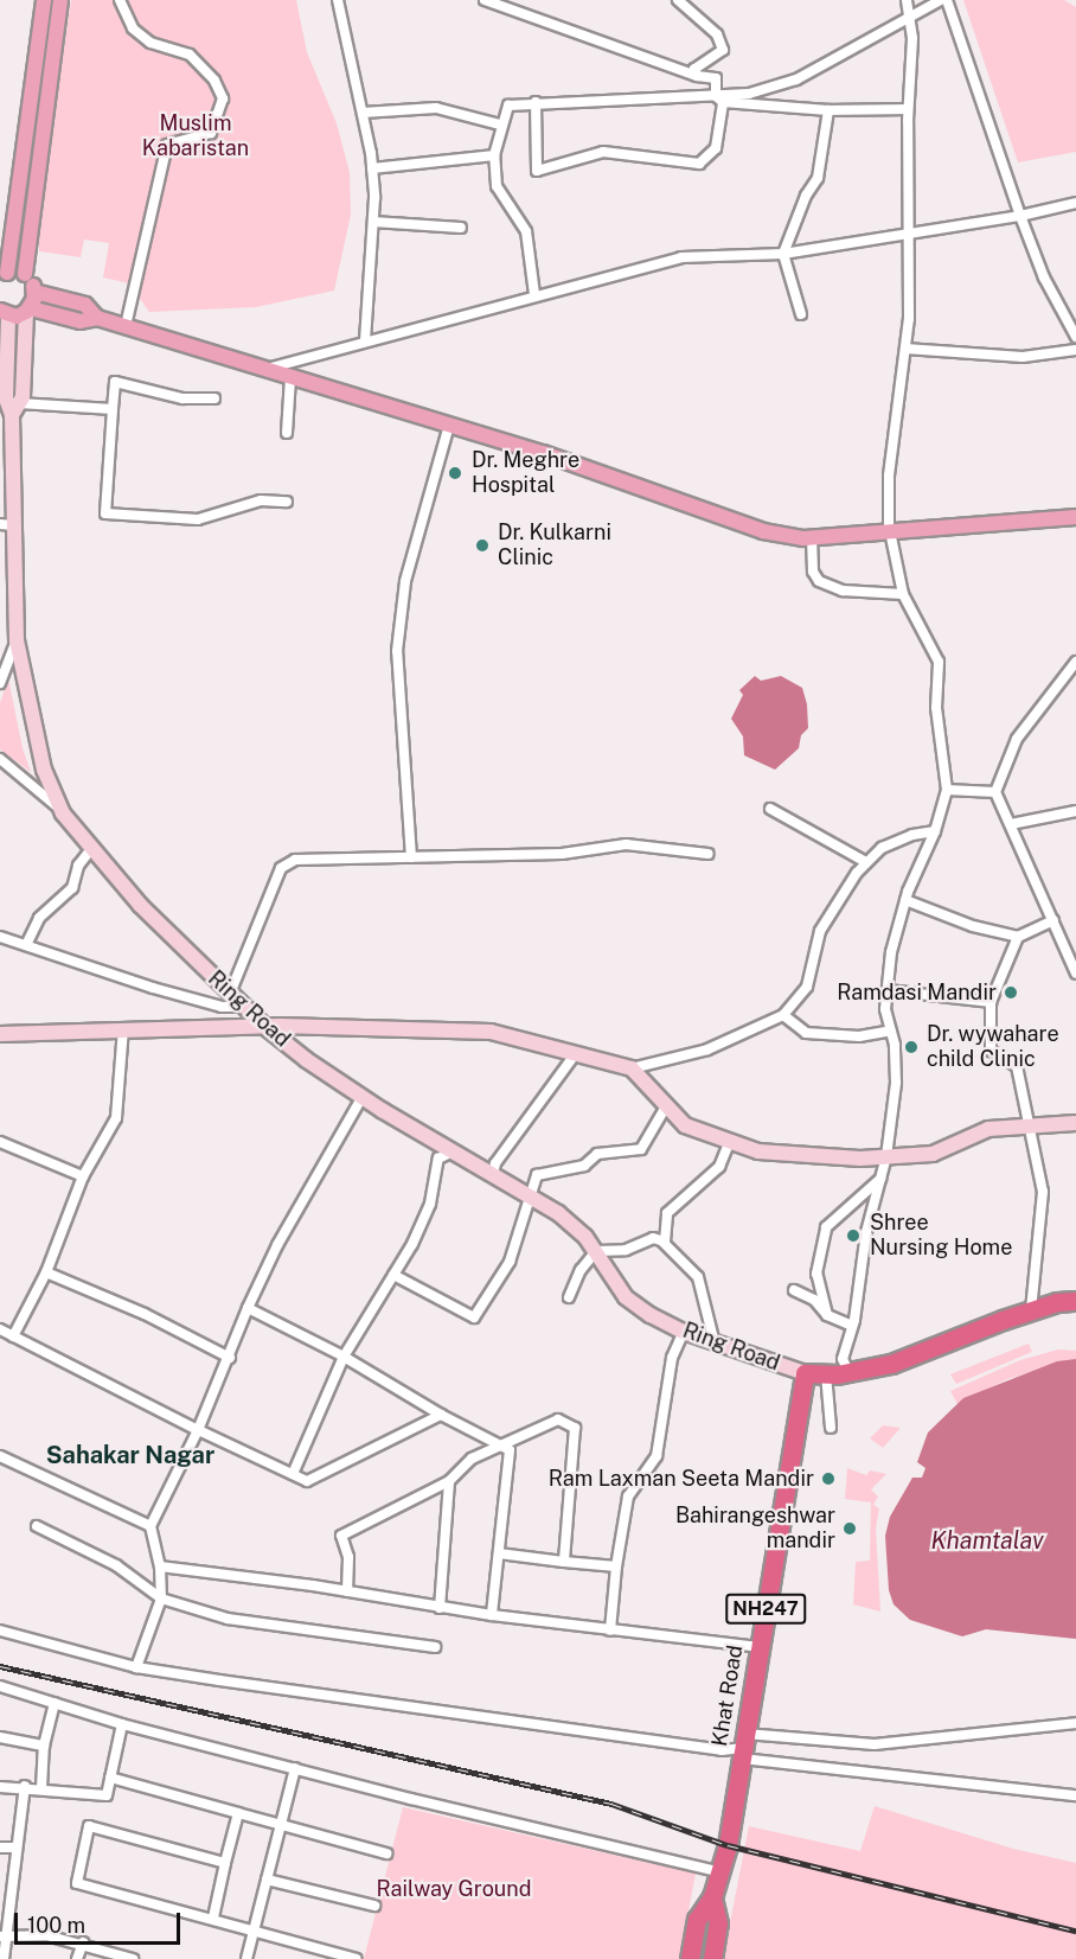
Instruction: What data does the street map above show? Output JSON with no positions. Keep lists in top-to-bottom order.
{
  "streets": {
    "highway": ["NH247", "Khat Road"],
    "street": ["Ring Road"]
  },
  "crossings": [
    ["Ring Road", "Khat Road"]
  ],
  "districts": ["Sahakar Nagar"],
  "water": ["Khamtalav"],
  "parks": ["Muslim Kabaristan", "Railway Ground"],
  "places": [
    "Dr. Meghre Hospital",
    "Dr. Kulkarni Clinic",
    "Ramdasi Mandir",
    "Dr. wywahare child Clinic",
    "Shree Nursing Home",
    "Ram Laxman Seeta Mandir",
    "Bahirangeshwar mandir"
  ],
  "scale_bar": "100 m"
}
